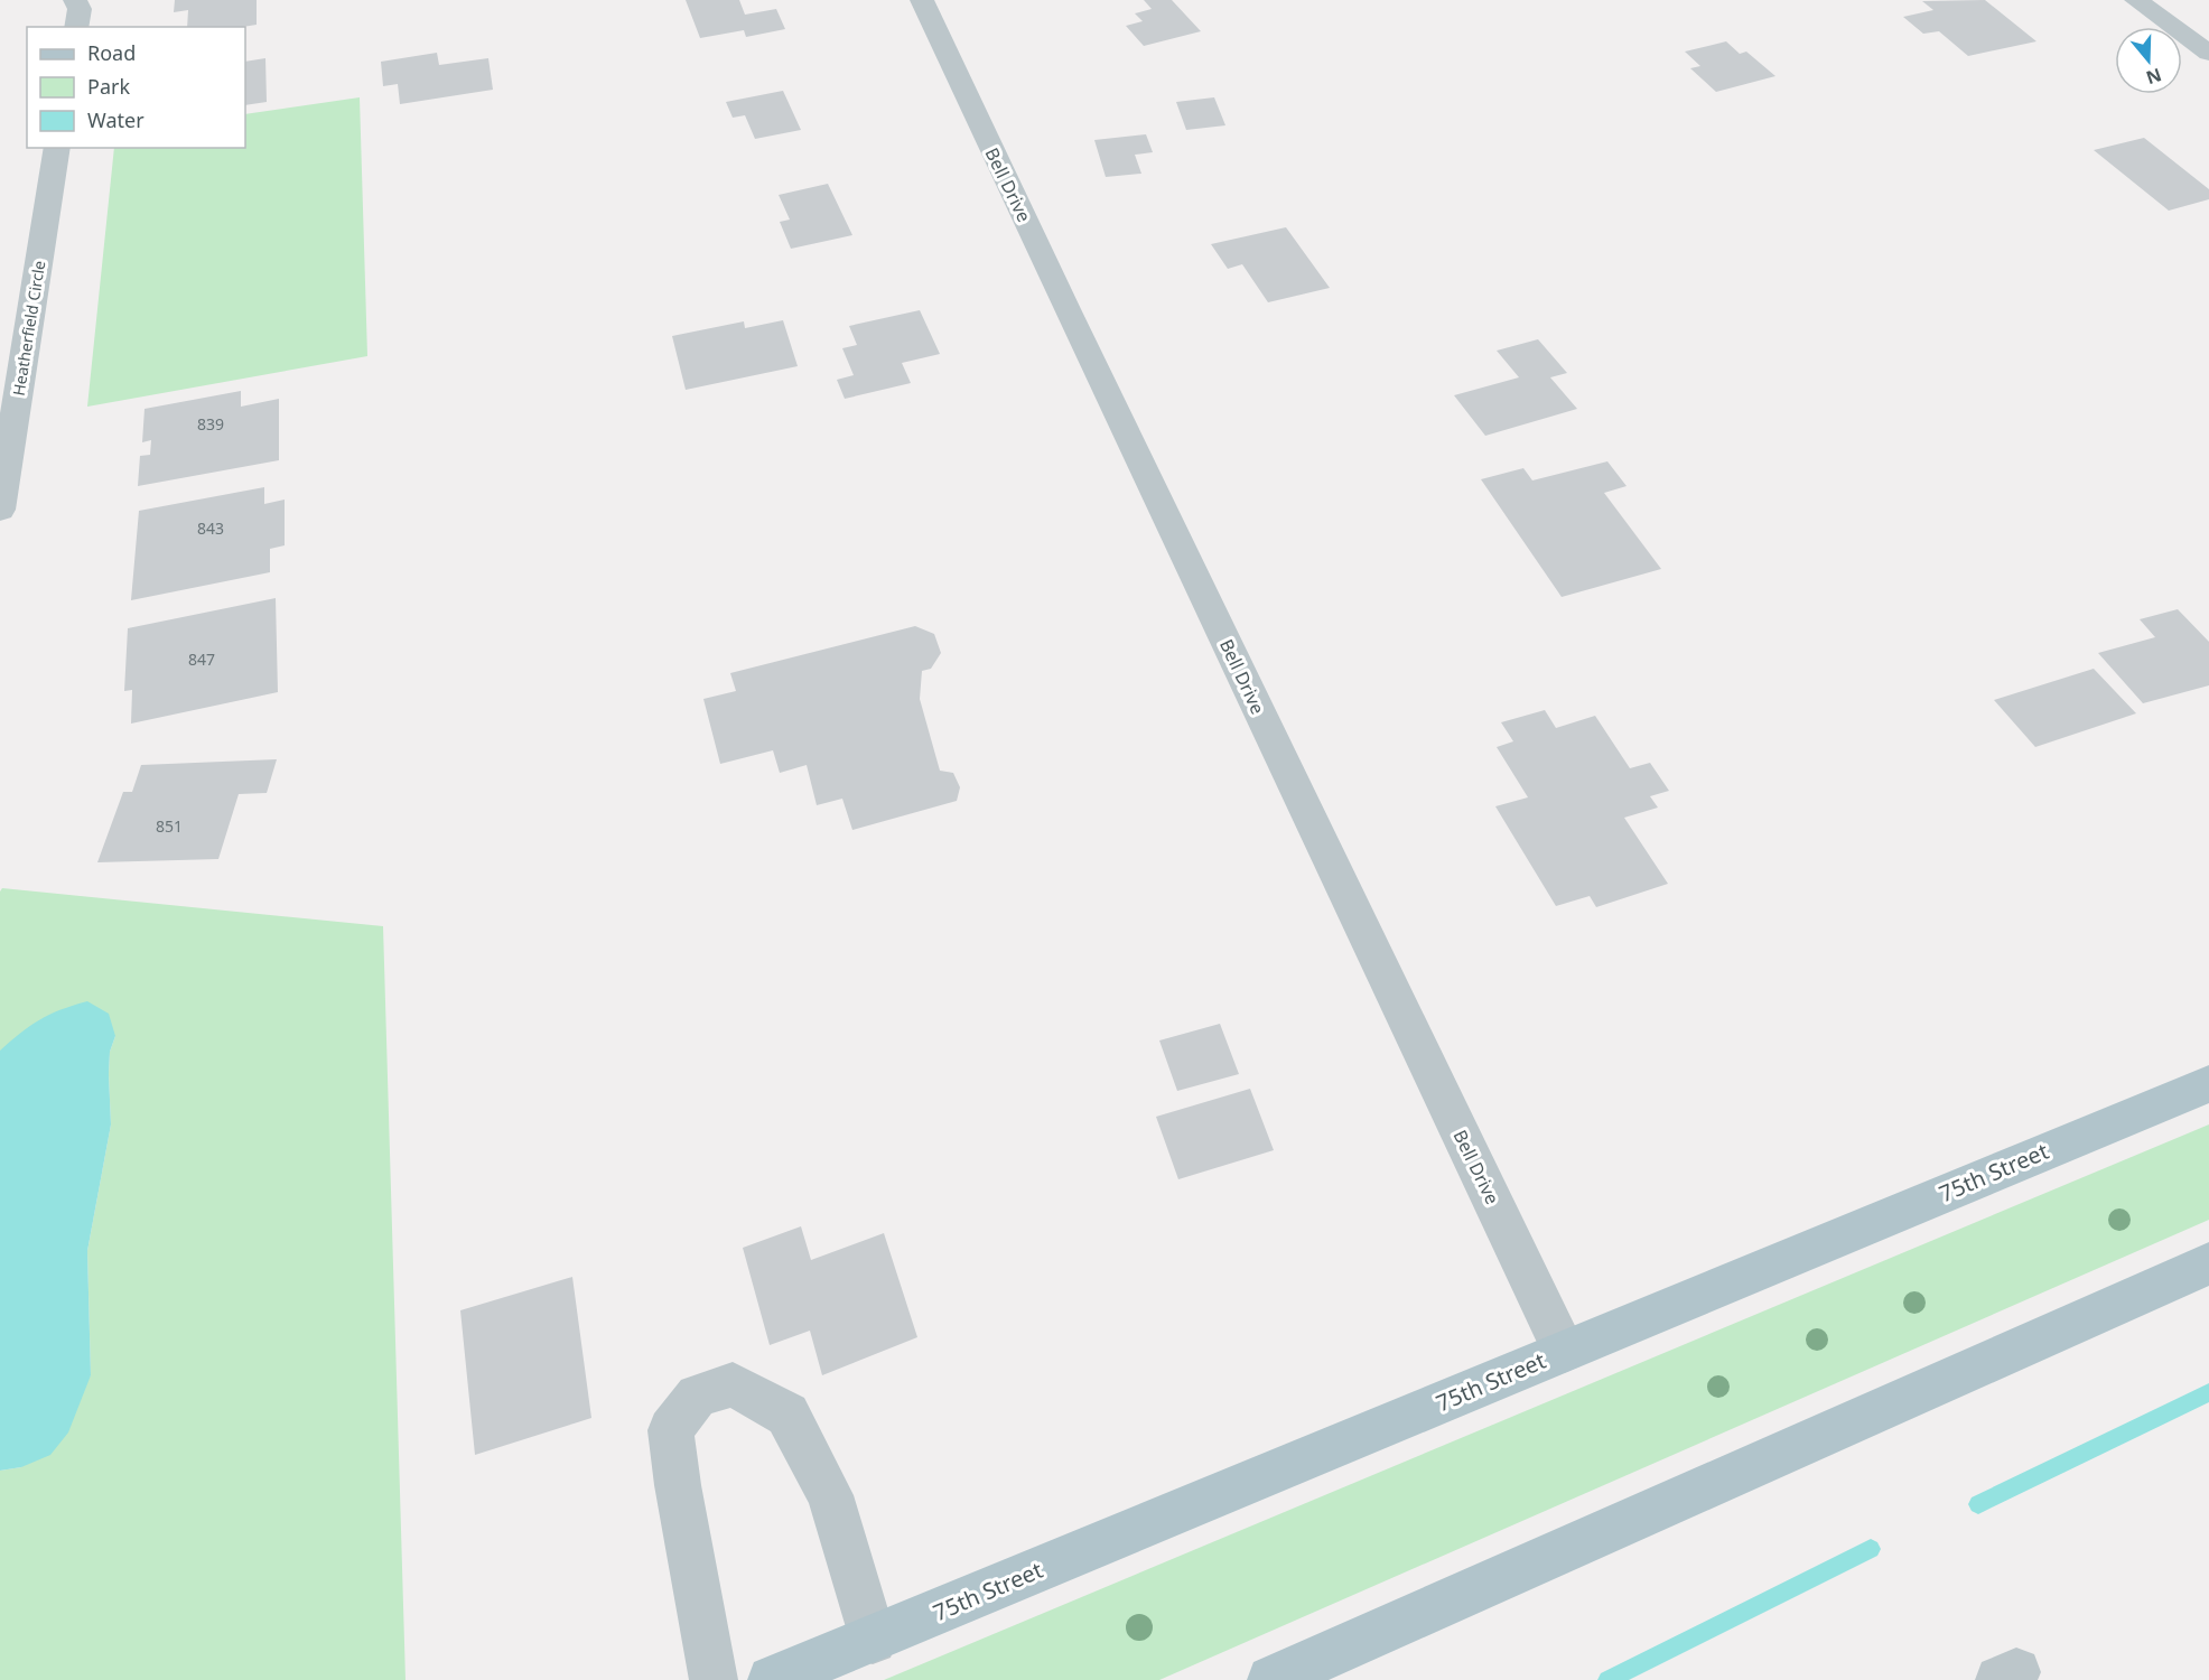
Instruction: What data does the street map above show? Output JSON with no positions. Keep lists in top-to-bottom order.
{
  "streets": {
    "main road": ["75th Street"],
    "street": ["Bell Drive", "Heatherfield Circle"]
  },
  "crossings": [
    ["Bell Drive", "75th Street"]
  ],
  "house_numbers": [
    "839",
    "843",
    "847",
    "851"
  ],
  "legend": ["Road", "Park", "Water"],
  "north": "bottom"
}
